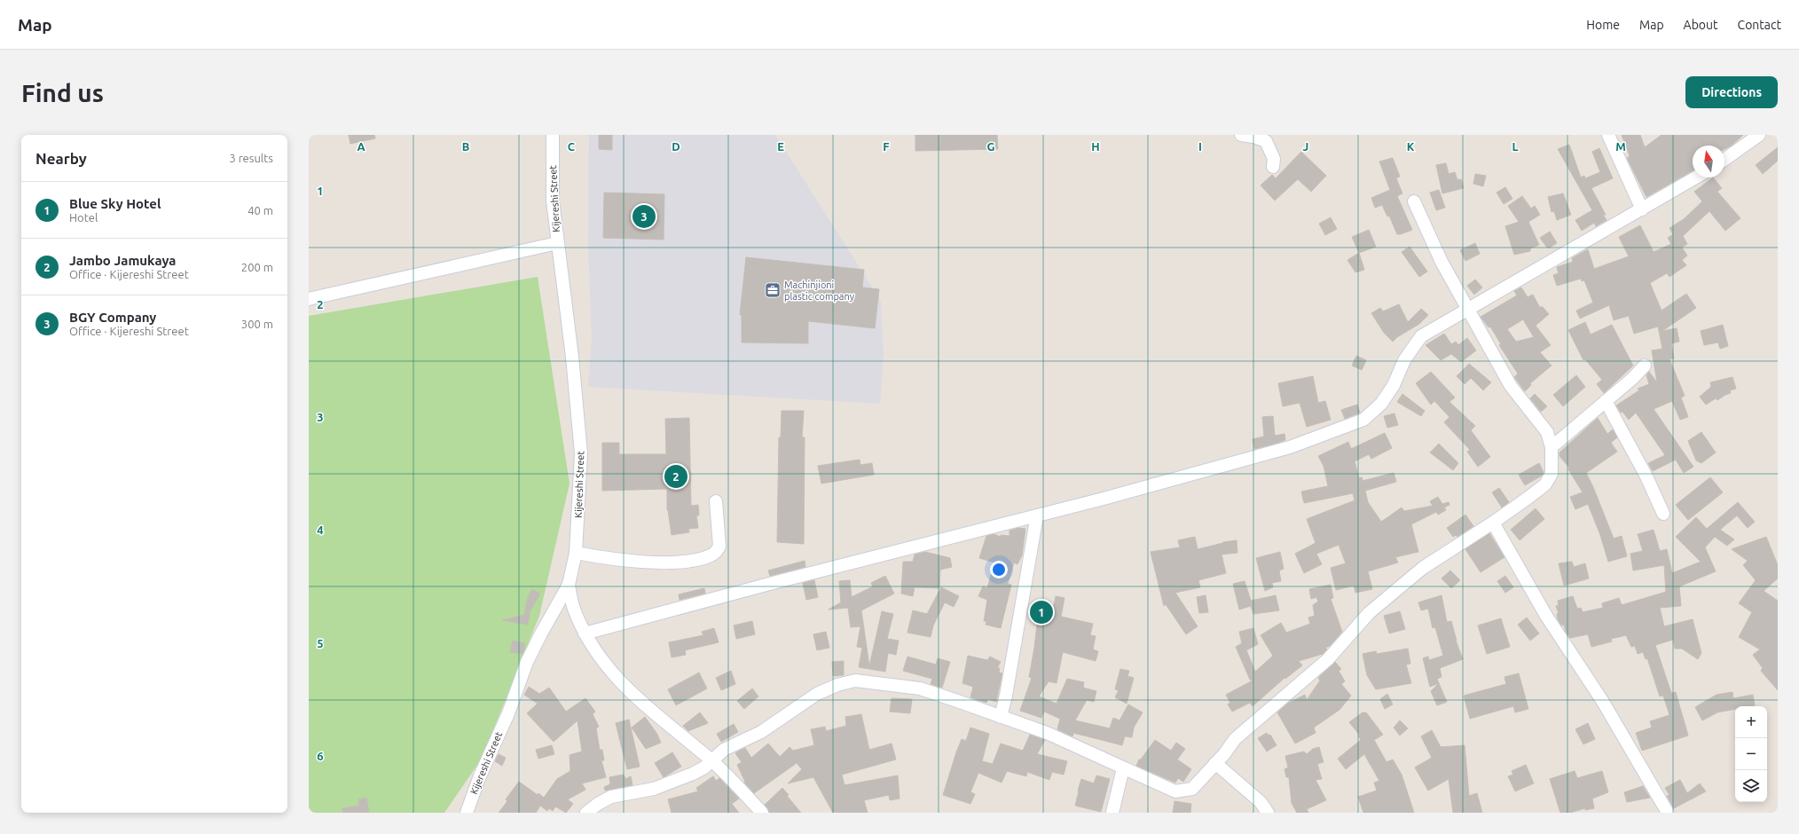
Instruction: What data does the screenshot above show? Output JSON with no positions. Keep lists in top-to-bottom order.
{
  "streets": {
    "street": ["Kijereshi Street"]
  },
  "places": {
    "office": ["Machinjioni plastic company"]
  },
  "north": "top",
  "page": {
    "header": "Map",
    "nav": [
      "Home",
      "Map",
      "About",
      "Contact"
    ],
    "buttons": "Directions",
    "title": "Find us",
    "heading": ["Nearby", "3 results"],
    "list": [
      {
        "mark": "1",
        "name": "Blue Sky Hotel",
        "note": "Hotel",
        "value": "40 m"
      },
      {
        "mark": "2",
        "name": "Jambo Jamukaya",
        "note": "Office · Kijereshi Street",
        "value": "200 m"
      },
      {
        "mark": "3",
        "name": "BGY Company",
        "note": "Office · Kijereshi Street",
        "value": "300 m"
      }
    ],
    "pins": ["3", "2", "1"],
    "map_buttons": ["+", "−"]
  },
  "grid": {
    "columns": [
      "A",
      "B",
      "C",
      "D",
      "E",
      "F",
      "G",
      "H",
      "I",
      "J",
      "K",
      "L",
      "M"
    ],
    "rows": [
      "1",
      "2",
      "3",
      "4",
      "5",
      "6"
    ]
  }
}
